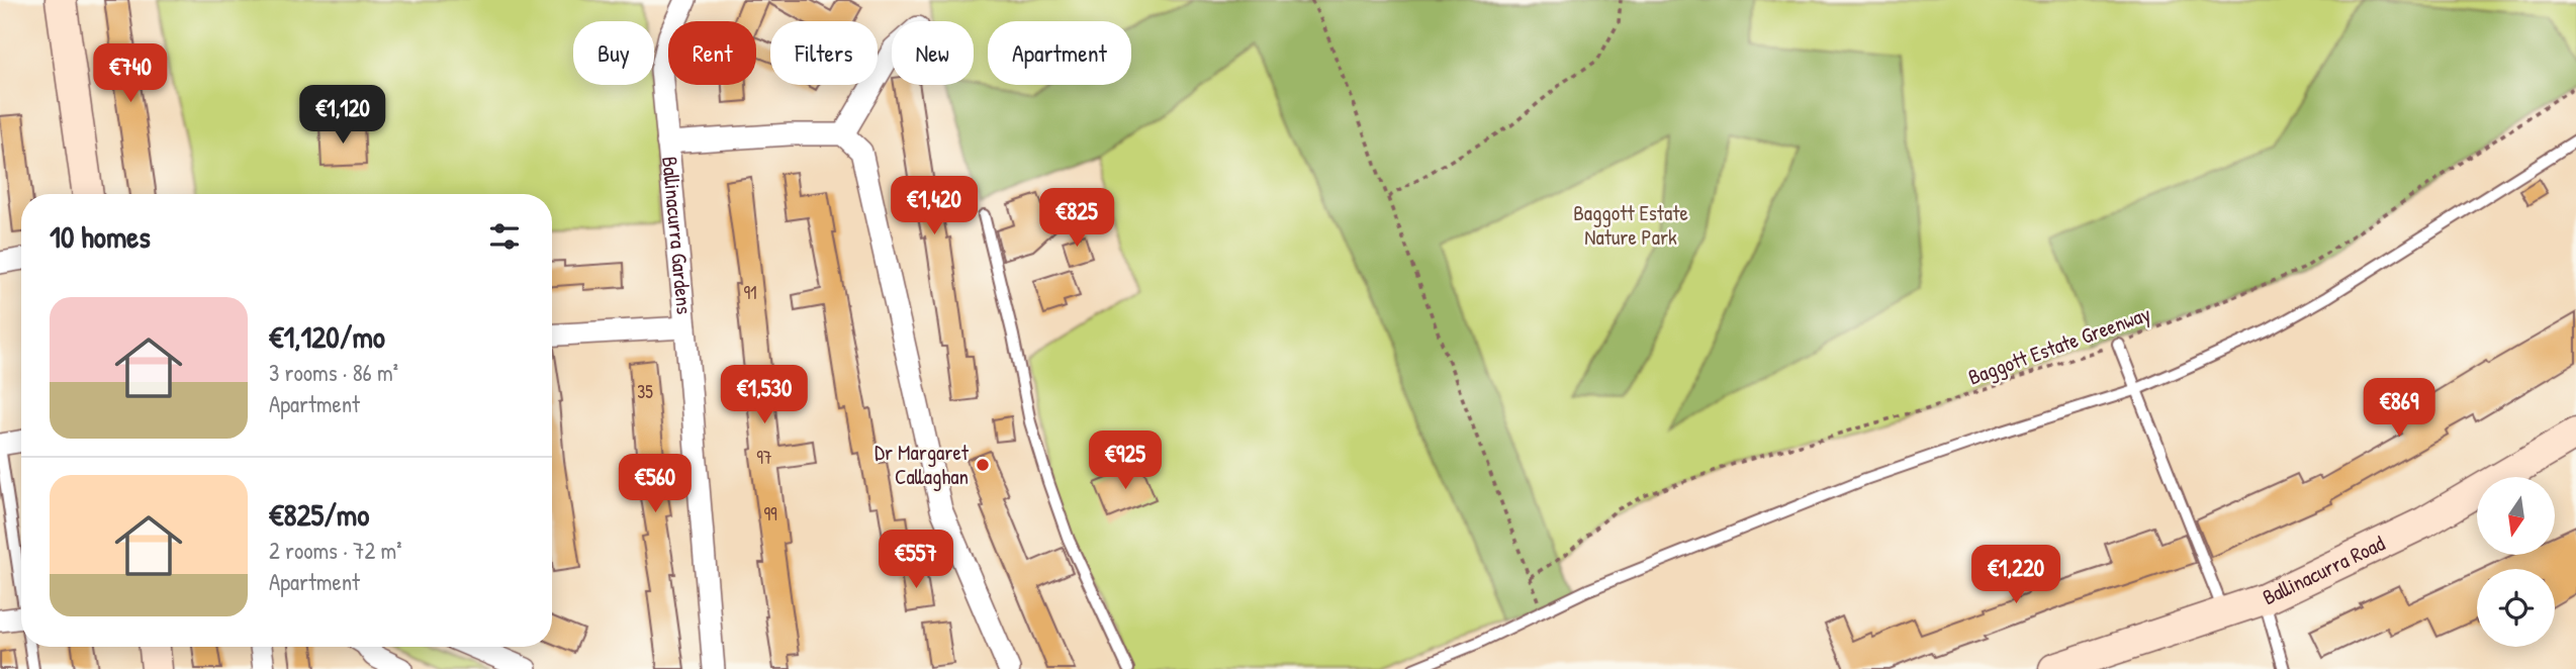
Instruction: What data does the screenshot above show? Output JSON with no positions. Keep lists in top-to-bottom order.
{
  "streets": {
    "main road": ["Ballinacurra Road"],
    "street": ["Ballinacurra Gardens"],
    "path": ["Baggott Estate Greenway"]
  },
  "parks": ["Baggott Estate Nature Park"],
  "places": ["Dr Margaret Callaghan"],
  "house_numbers": [
    "91",
    "35",
    "97",
    "99"
  ],
  "north": "bottom",
  "page": {
    "chip": [
      "Buy",
      "Rent",
      "Filters",
      "New",
      "Apartment"
    ],
    "price": [
      "€740",
      "€1,120",
      "€1,420",
      "€825",
      "€1,530",
      "€869",
      "€925",
      "€560",
      "€557",
      "€1,220"
    ],
    "heading": "10 homes",
    "list": [
      {
        "name": "€1,120/mo",
        "note": "3 rooms · 86 m² · Apartment"
      },
      {
        "name": "€825/mo",
        "note": "2 rooms · 72 m² · Apartment"
      }
    ]
  }
}
